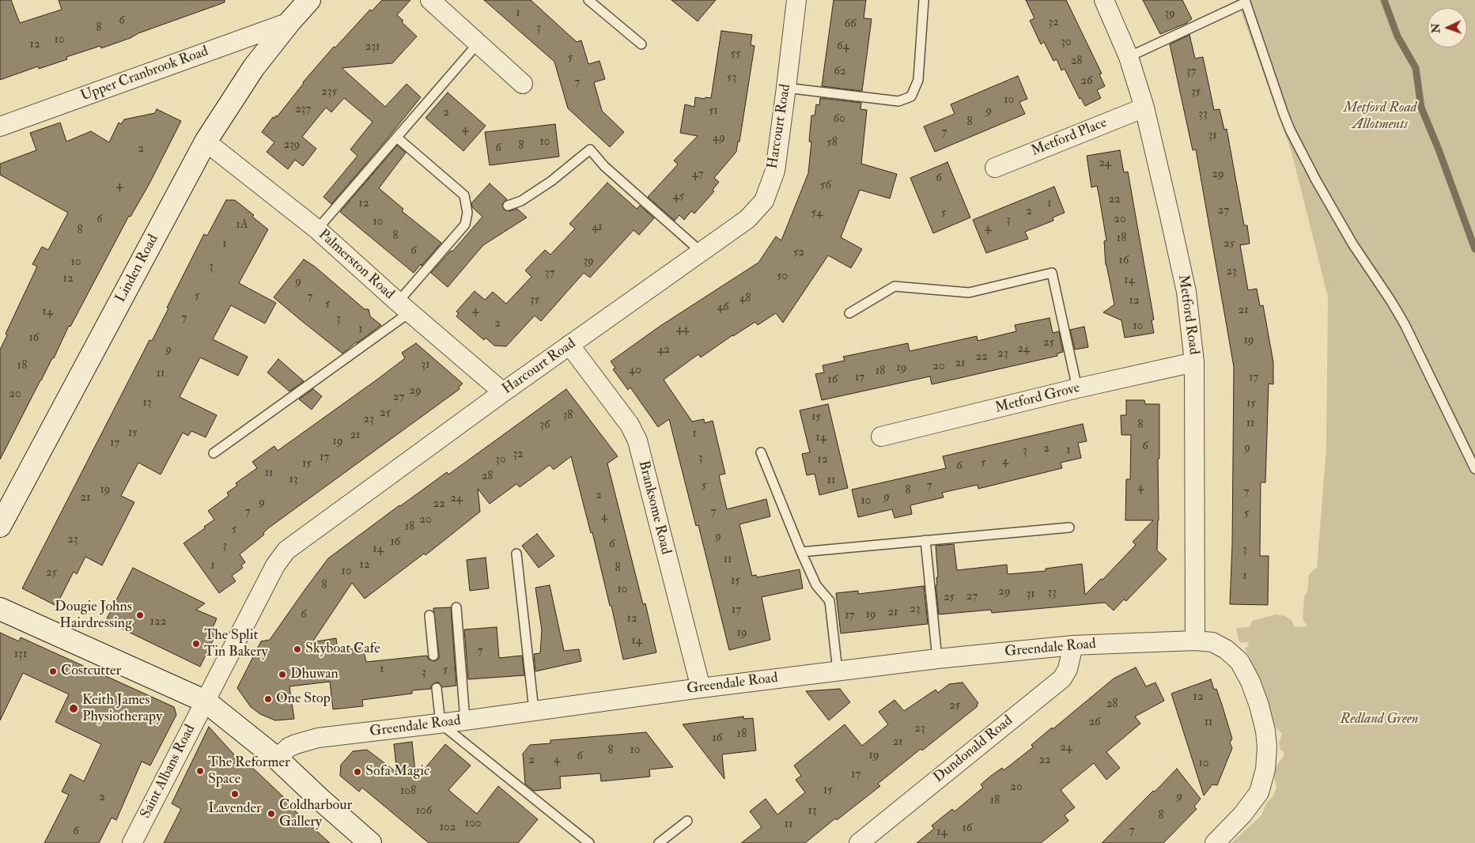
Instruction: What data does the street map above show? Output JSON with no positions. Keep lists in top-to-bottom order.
{
  "streets": {
    "main road": ["Linden Road"],
    "street": [
      "Upper Cranbrook Road",
      "Harcourt Road",
      "Metford Place",
      "Palmerston Road",
      "Metford Road",
      "Metford Grove",
      "Branksome Road",
      "Greendale Road",
      "Dundonald Road",
      "Saint Albans Road"
    ]
  },
  "crossings": [
    ["Upper Cranbrook Road", "Linden Road"],
    ["Harcourt Road", "Palmerston Road"],
    ["Harcourt Road", "Branksome Road"],
    ["Harcourt Road", "Saint Albans Road"],
    ["Metford Place", "Metford Road"],
    ["Palmerston Road", "Linden Road"],
    ["Metford Road", "Metford Grove"],
    ["Metford Road", "Greendale Road"],
    ["Branksome Road", "Greendale Road"],
    ["Greendale Road", "Dundonald Road"]
  ],
  "parks": ["Metford Road Allotments", "Redland Green"],
  "places": [
    "Dougie Johns Hairdressing",
    "The Split Tin Bakery",
    "Skyboat Cafe",
    "Costcutter",
    "Dhuwan",
    "One Stop",
    "Keith James Physiotherapy",
    "The Reformer Space",
    "Sofa Magic",
    "Lavender",
    "Coldharbour Gallery"
  ],
  "house_numbers": [
    "1",
    "39",
    "6",
    "32",
    "66",
    "8",
    "3",
    "10",
    "30",
    "12",
    "64",
    "231",
    "55",
    "5",
    "28",
    "62",
    "37",
    "53",
    "26",
    "7",
    "235",
    "35",
    "10",
    "237",
    "51",
    "9",
    "2",
    "33",
    "60",
    "8",
    "4",
    "7",
    "31",
    "49",
    "10",
    "58",
    "239",
    "8",
    "6",
    "2",
    "24",
    "47",
    "29",
    "6",
    "4",
    "56",
    "45",
    "22",
    "12",
    "1",
    "27",
    "2",
    "54",
    "5",
    "6",
    "20",
    "3",
    "10",
    "1A",
    "41",
    "4",
    "8",
    "8",
    "18",
    "1",
    "25",
    "6",
    "52",
    "16",
    "39",
    "10",
    "3",
    "23",
    "37",
    "50",
    "12",
    "14",
    "9",
    "5",
    "7",
    "48",
    "35",
    "12",
    "5",
    "46",
    "4",
    "21",
    "14",
    "7",
    "3",
    "2",
    "10",
    "1",
    "44",
    "16",
    "19",
    "25",
    "24",
    "9",
    "42",
    "23",
    "22",
    "21",
    "31",
    "18",
    "20",
    "19",
    "40",
    "18",
    "11",
    "17",
    "17",
    "16",
    "29",
    "20",
    "27",
    "13",
    "15",
    "25",
    "38",
    "15",
    "23",
    "11",
    "36",
    "8",
    "15",
    "1",
    "21",
    "14",
    "19",
    "17",
    "6",
    "9",
    "2",
    "1",
    "3",
    "32",
    "17",
    "3",
    "30",
    "12",
    "4",
    "5",
    "15",
    "6",
    "11",
    "28",
    "13",
    "11",
    "5",
    "7",
    "4",
    "19",
    "8",
    "7",
    "2",
    "9",
    "21",
    "24",
    "10",
    "9",
    "22",
    "7",
    "7",
    "5",
    "4",
    "20",
    "18",
    "5",
    "9",
    "23",
    "16",
    "6",
    "3",
    "14",
    "3",
    "11",
    "12",
    "1",
    "8",
    "10",
    "25",
    "1",
    "15",
    "8",
    "10",
    "29",
    "33",
    "31",
    "27",
    "25",
    "23",
    "17",
    "21",
    "6",
    "19",
    "17",
    "12",
    "122",
    "19",
    "14",
    "7",
    "131",
    "1",
    "5",
    "3",
    "12",
    "28",
    "25",
    "26",
    "11",
    "23",
    "18",
    "16",
    "21",
    "24",
    "10",
    "8",
    "19",
    "6",
    "4",
    "2",
    "22",
    "10",
    "17",
    "20",
    "15",
    "108",
    "9",
    "2",
    "18",
    "106",
    "13",
    "8",
    "100",
    "11",
    "102",
    "16",
    "7",
    "6",
    "14"
  ],
  "north": "left"
}
